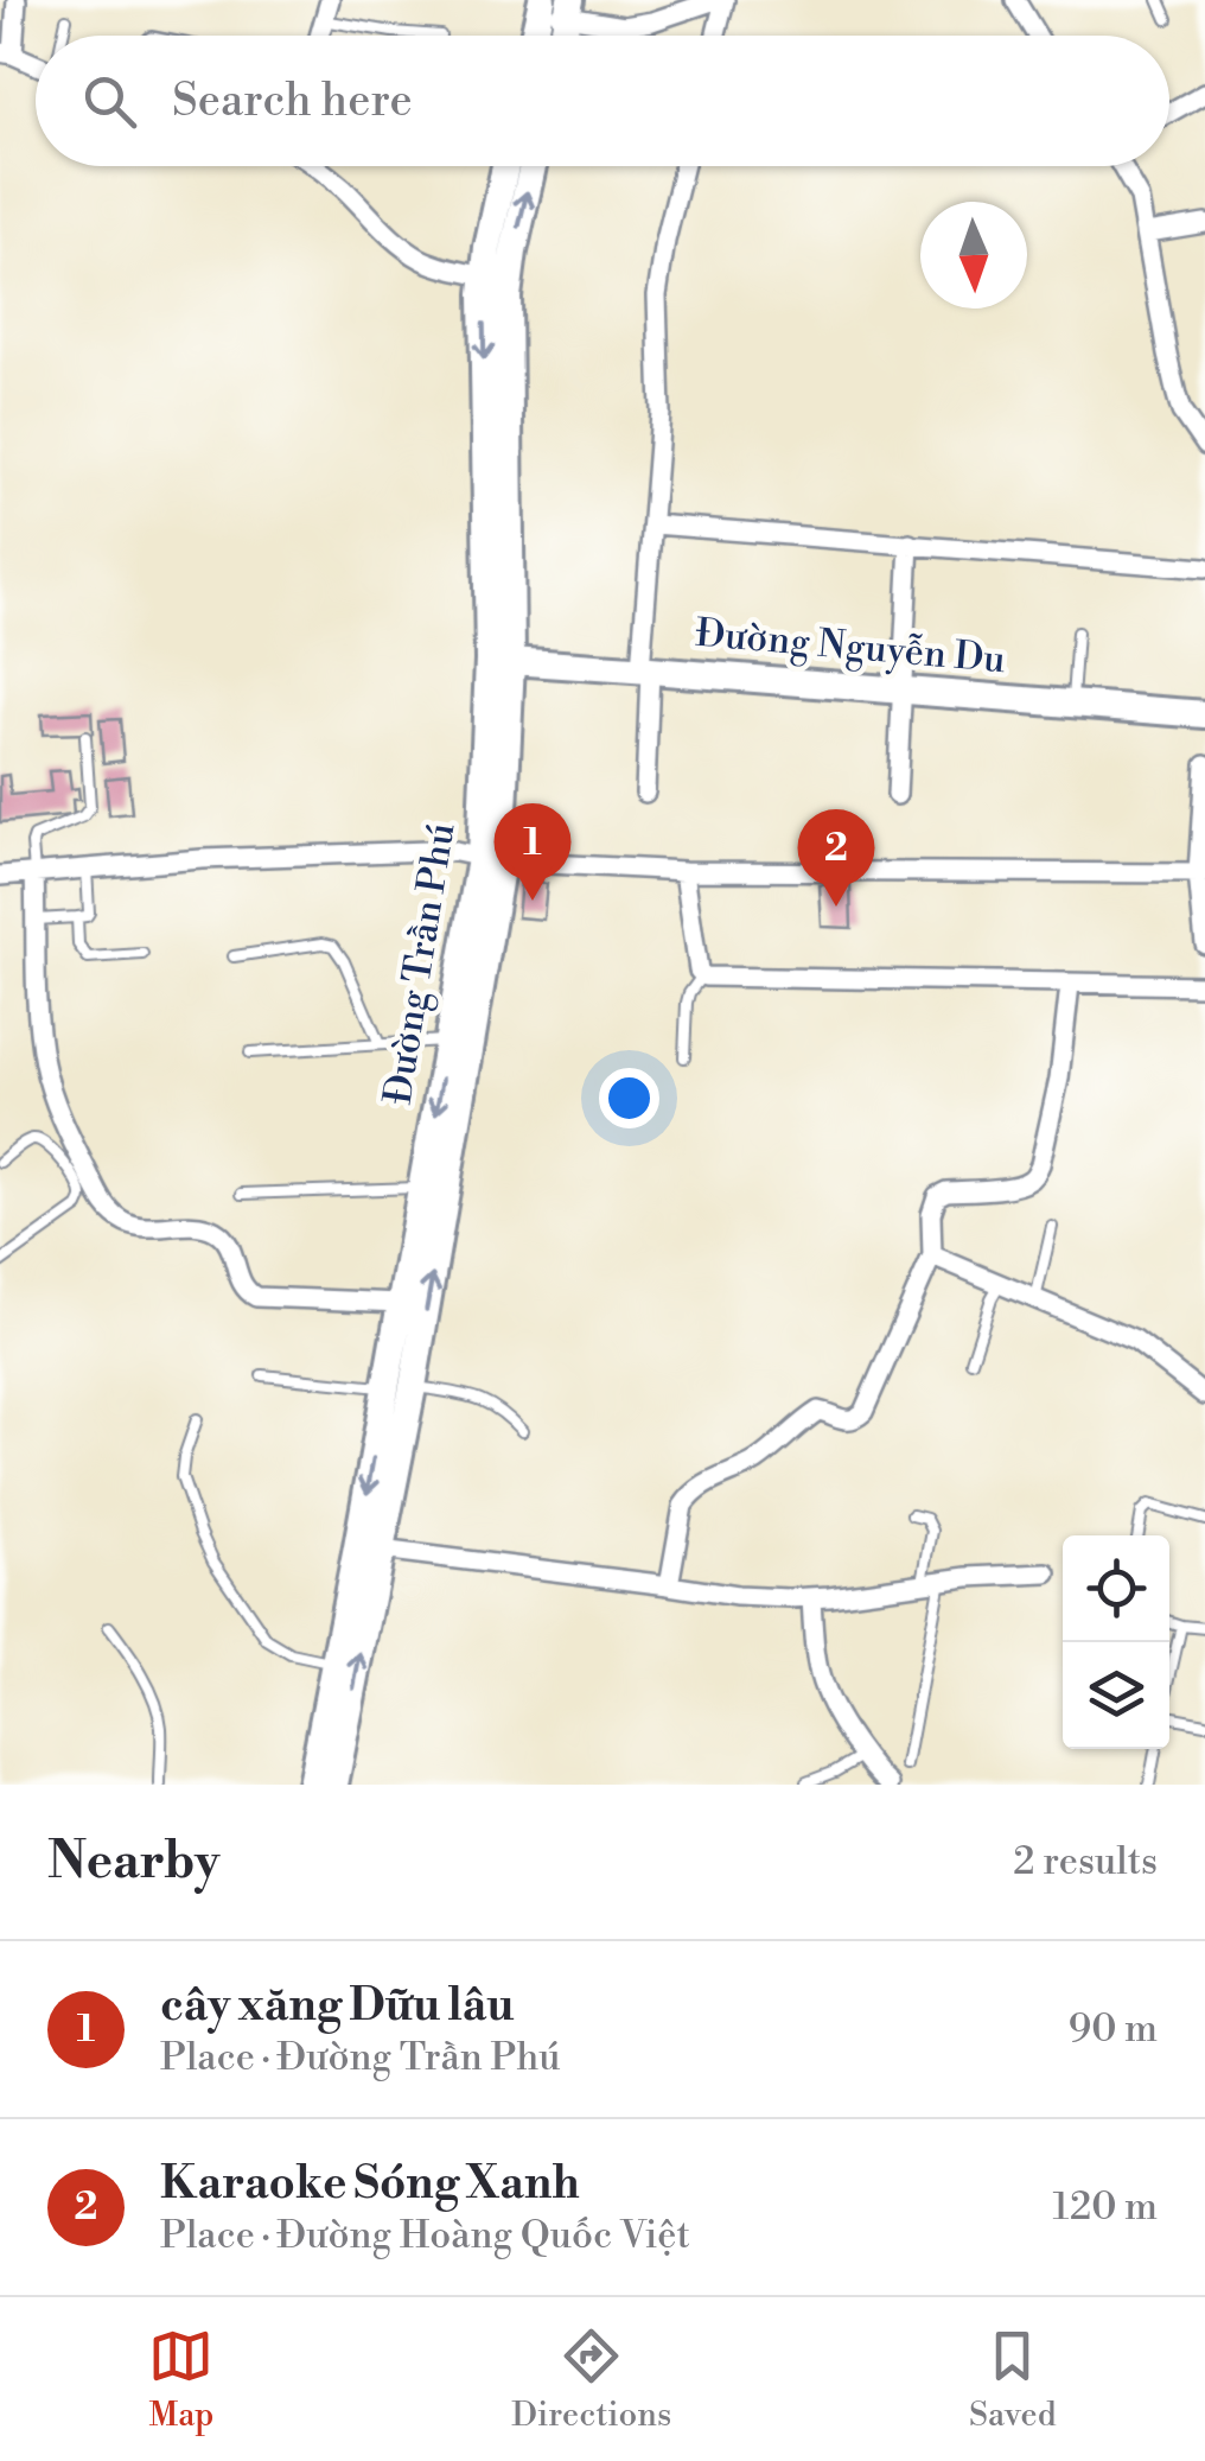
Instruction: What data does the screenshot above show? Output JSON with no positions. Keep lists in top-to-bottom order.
{
  "streets": {
    "main road": ["Đường Nguyễn Du", "Đường Trần Phú"]
  },
  "crossings": [
    ["Đường Nguyễn Du", "Đường Trần Phú"]
  ],
  "north": "bottom",
  "page": {
    "search": "Search here",
    "pins": ["1", "2"],
    "heading": ["Nearby", "2 results"],
    "list": [
      {
        "mark": "1",
        "name": "cây xăng Dữu lâu",
        "note": "Place · Đường Trần Phú",
        "value": "90 m"
      },
      {
        "mark": "2",
        "name": "Karaoke Sóng Xanh",
        "note": "Place · Đường Hoàng Quốc Việt",
        "value": "120 m"
      }
    ],
    "nav": ["Map", "Directions", "Saved"]
  }
}
